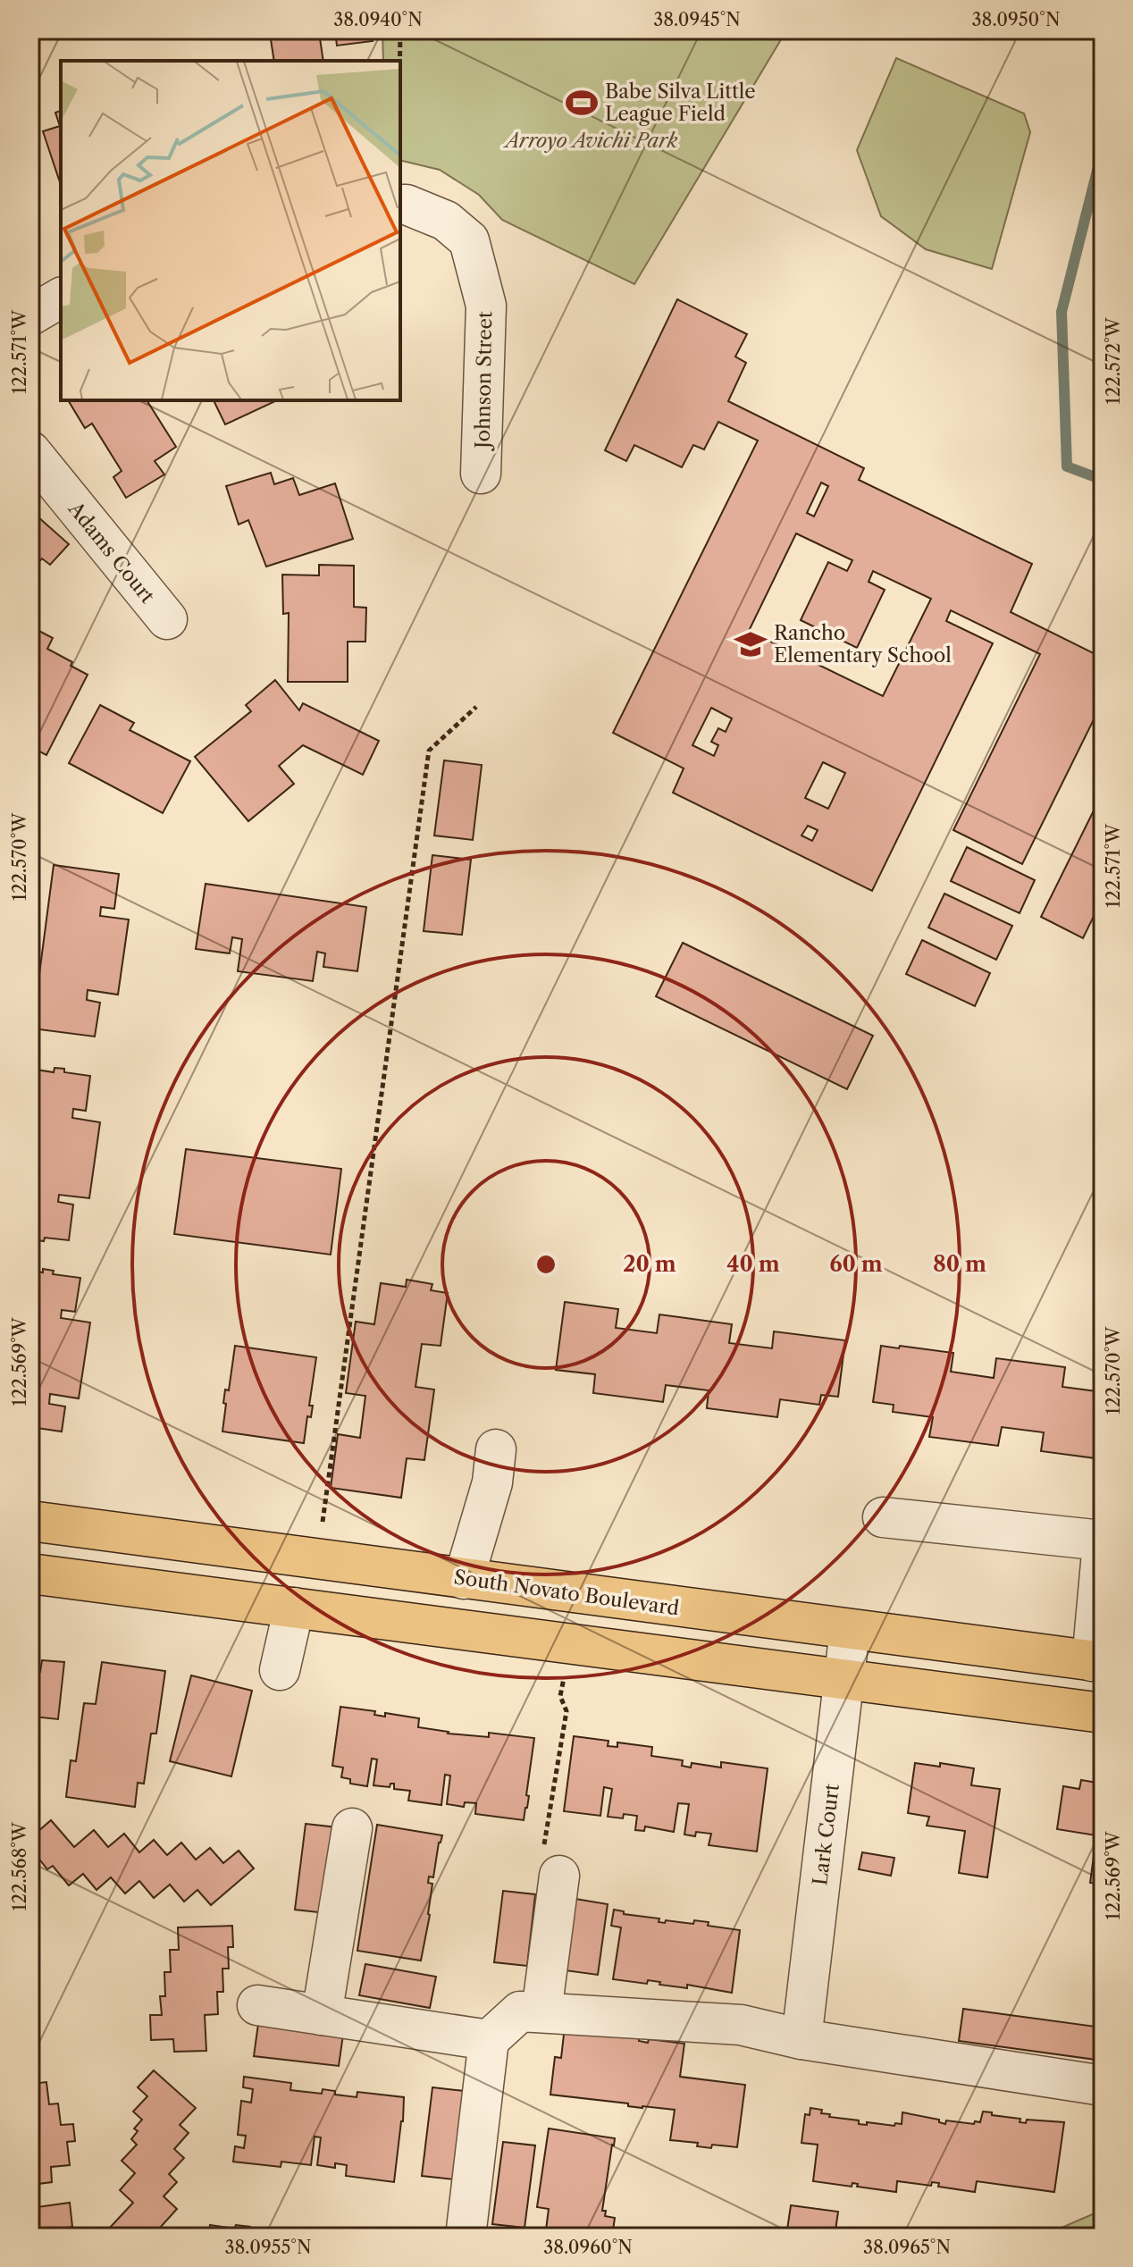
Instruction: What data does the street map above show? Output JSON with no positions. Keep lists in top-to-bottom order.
{
  "streets": {
    "main road": ["South Novato Boulevard"],
    "street": ["Johnson Street", "Adams Court", "Lark Court"]
  },
  "crossings": [
    ["South Novato Boulevard", "Lark Court"]
  ],
  "parks": ["Arroyo Avichi Park"],
  "places": {
    "sports": ["Babe Silva Little League Field"],
    "school or university": ["Rancho Elementary School"]
  },
  "coordinates": [
    "38.0940°N",
    "38.0945°N",
    "38.0950°N",
    "122.571°W",
    "122.572°W",
    "122.570°W",
    "122.569°W",
    "122.568°W",
    "38.0955°N",
    "38.0960°N",
    "38.0965°N"
  ],
  "rings": [
    "20 m",
    "40 m",
    "60 m",
    "80 m"
  ]
}
